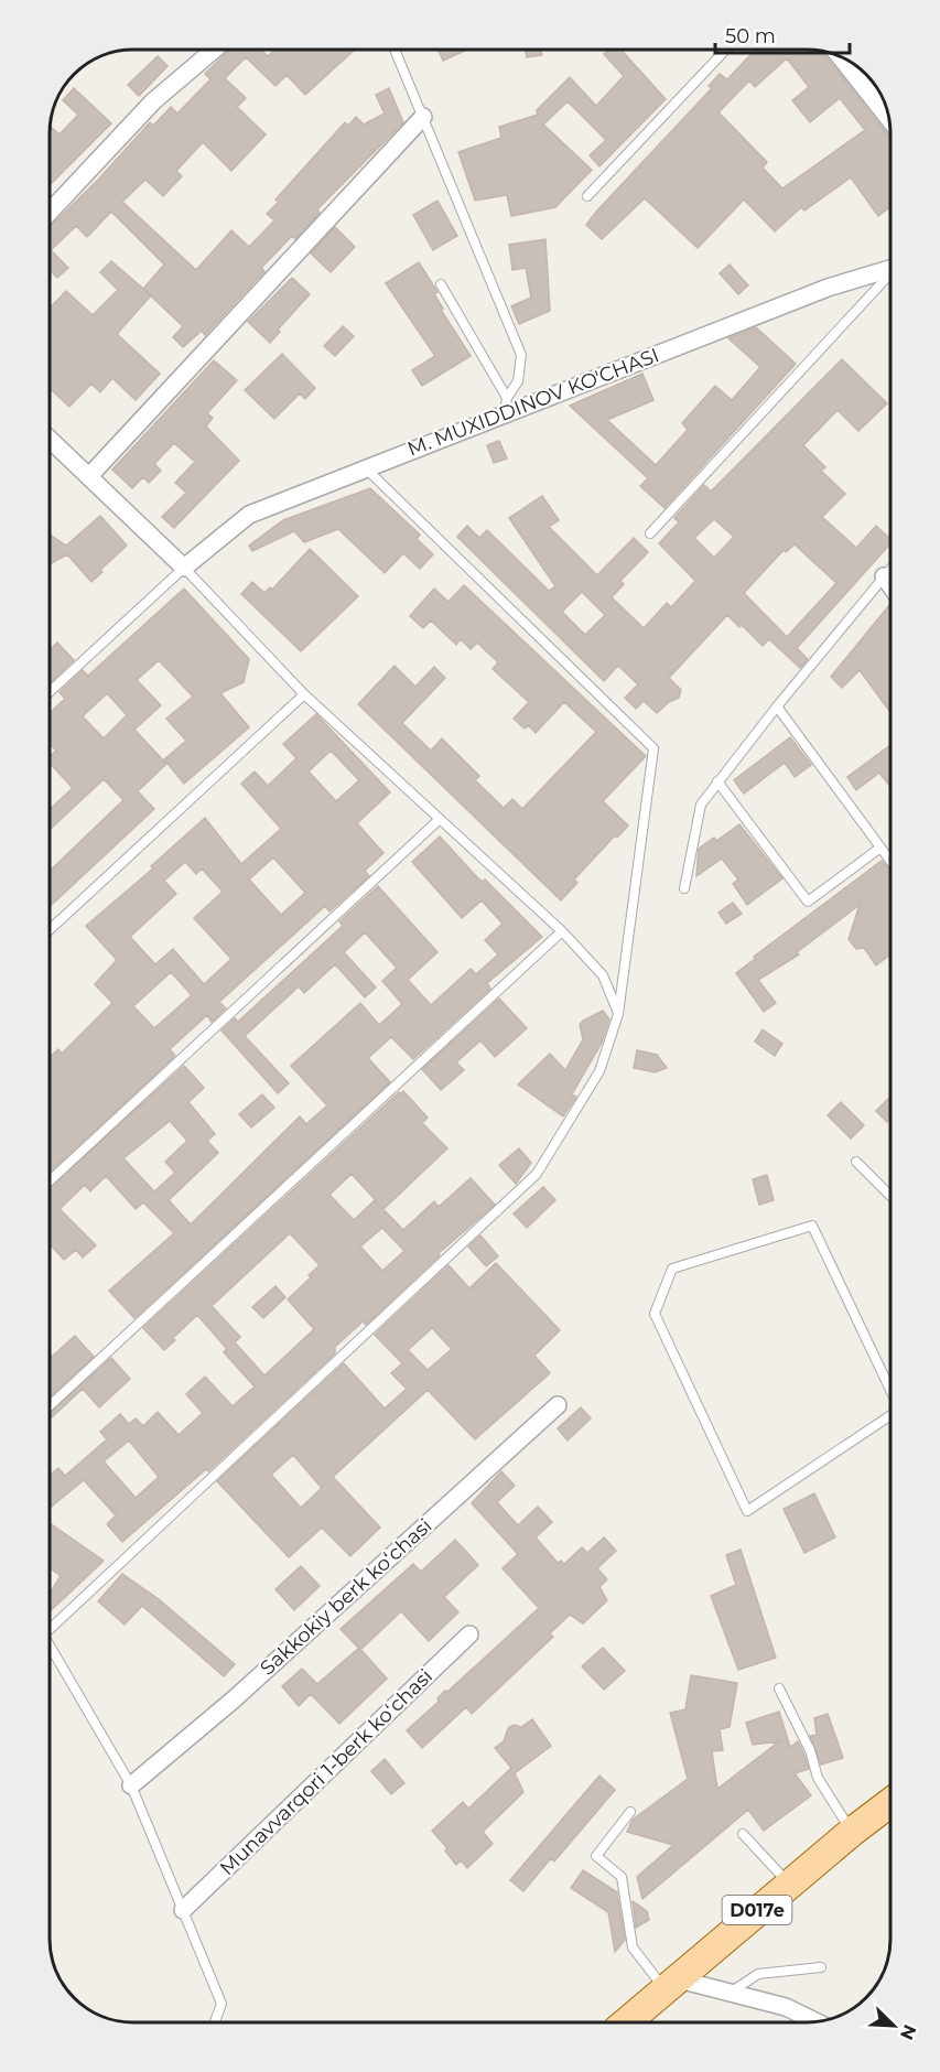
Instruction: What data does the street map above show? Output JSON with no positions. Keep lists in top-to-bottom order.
{
  "streets": {
    "main road": ["D017e"],
    "street": ["M. MUXIDDINOV KO'CHASI", "Sakkokiy berk koʻchasi", "Munavvarqori 1-berk koʻchasi"]
  },
  "scale_bar": "50 m",
  "north": "bottom right"
}
